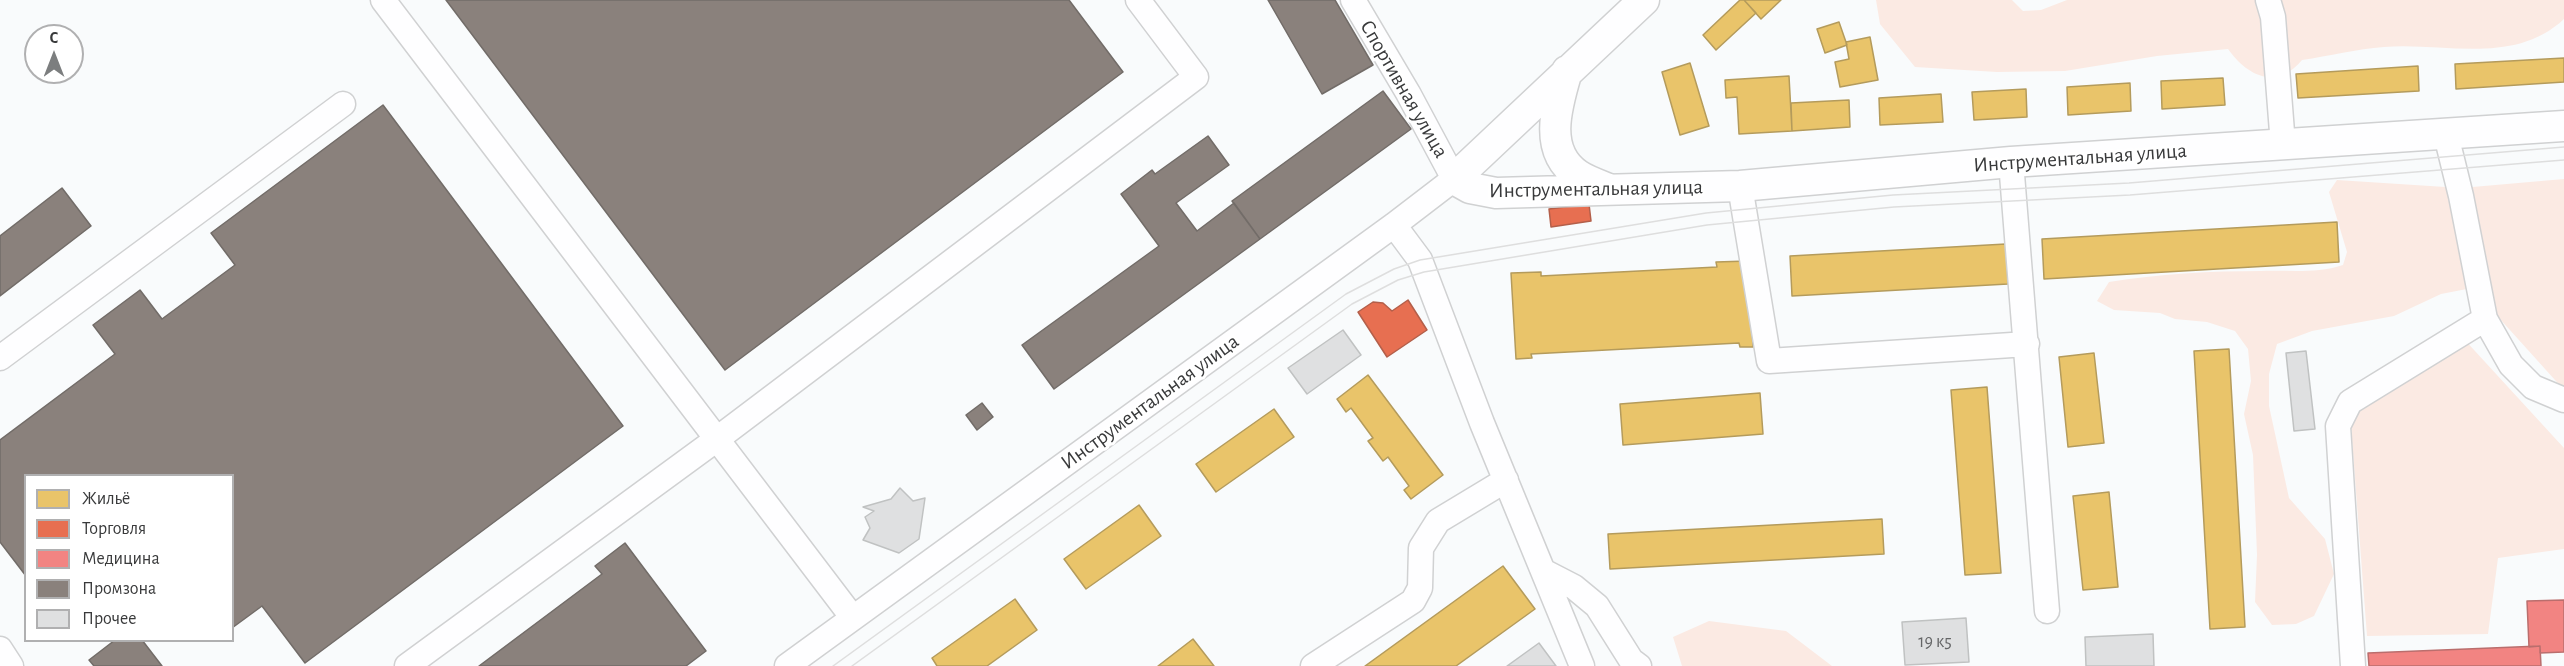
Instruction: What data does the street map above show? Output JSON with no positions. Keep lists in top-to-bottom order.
{
  "streets": {
    "main road": ["Инструментальная улица"],
    "street": ["Спортивная улица"]
  },
  "crossings": [
    ["Спортивная улица", "Инструментальная улица"]
  ],
  "house_numbers": ["19 к5"],
  "legend": [
    "Жильё",
    "Торговля",
    "Медицина",
    "Промзона",
    "Прочее"
  ],
  "north": "top"
}
